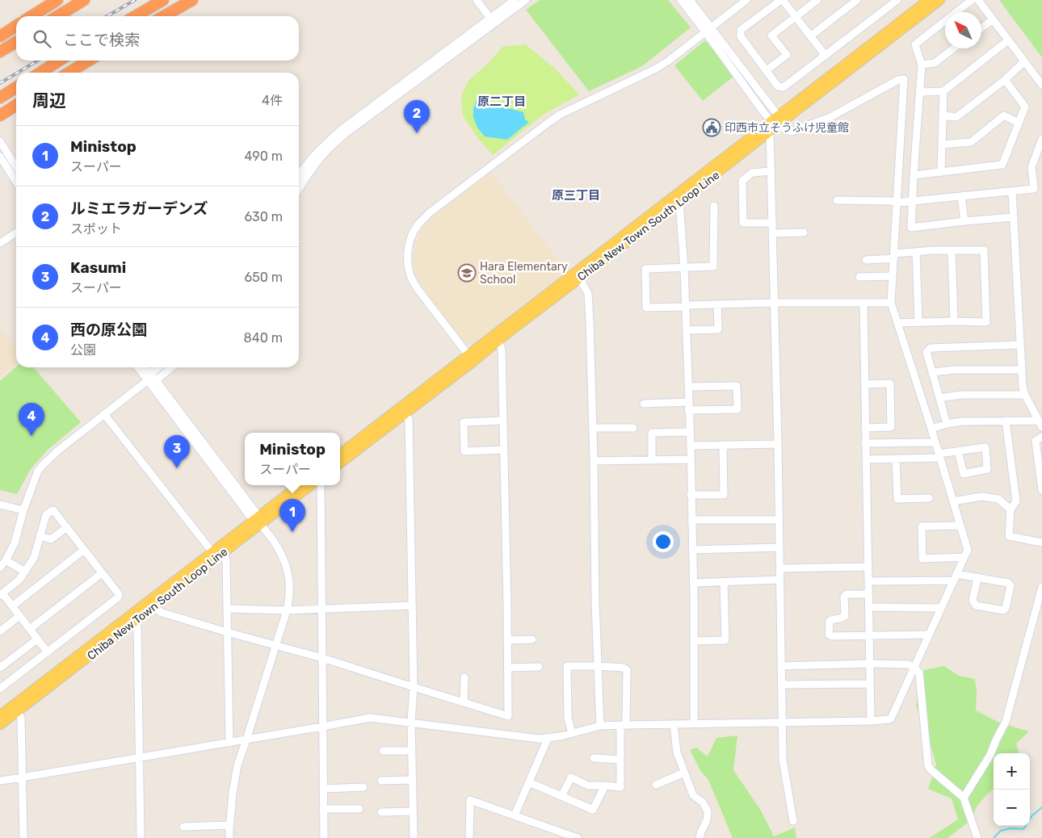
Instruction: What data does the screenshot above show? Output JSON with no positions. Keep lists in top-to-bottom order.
{
  "streets": {
    "main road": ["Chiba New Town South Loop Line"]
  },
  "districts": ["原二丁目", "原三丁目"],
  "places": {
    "public building": ["印西市立そうふけ児童館"],
    "school or university": ["Hara Elementary School"]
  },
  "north": "top left",
  "page": {
    "search": "ここで検索",
    "heading": ["周辺", "4件"],
    "pins": [
      "2",
      "4",
      "3",
      "1"
    ],
    "list": [
      {
        "mark": "1",
        "name": "Ministop",
        "note": "スーパー",
        "value": "490 m"
      },
      {
        "mark": "2",
        "name": "ルミエラガーデンズ",
        "note": "スポット",
        "value": "630 m"
      },
      {
        "mark": "3",
        "name": "Kasumi",
        "note": "スーパー",
        "value": "650 m"
      },
      {
        "mark": "4",
        "name": "西の原公園",
        "note": "公園",
        "value": "840 m"
      }
    ],
    "popup": ["Ministop", "スーパー"],
    "map_buttons": ["+", "−"]
  }
}
